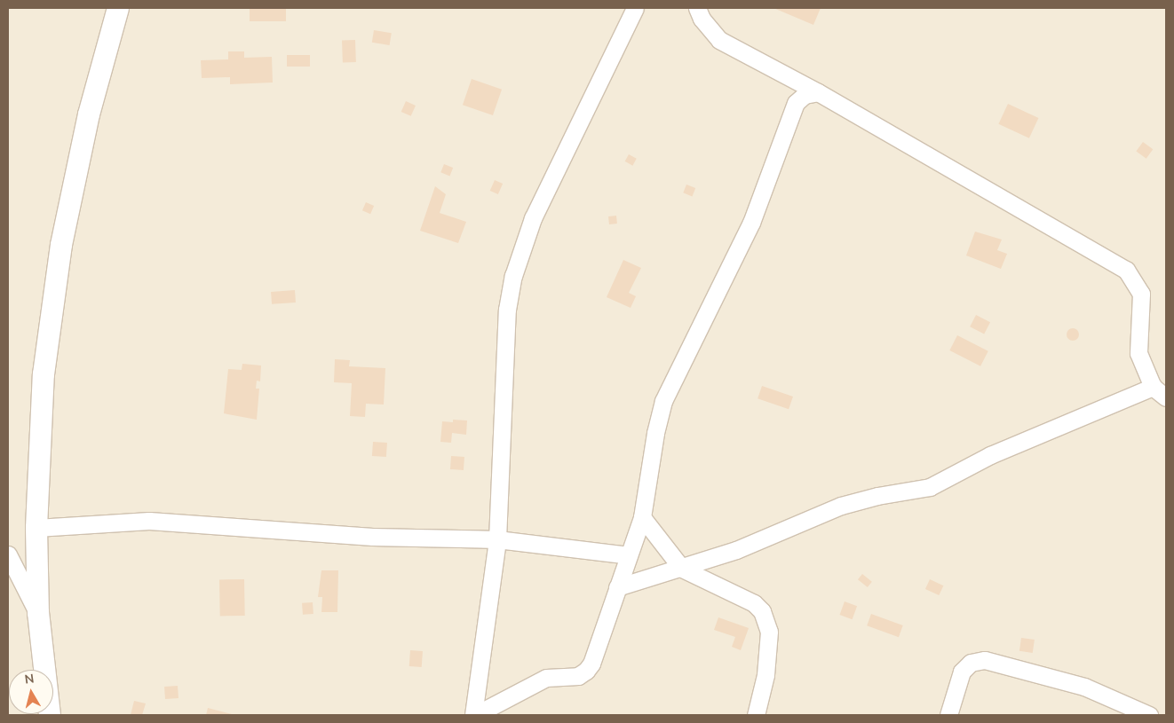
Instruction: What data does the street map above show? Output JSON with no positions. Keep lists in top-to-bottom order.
{
  "north": "top"
}
